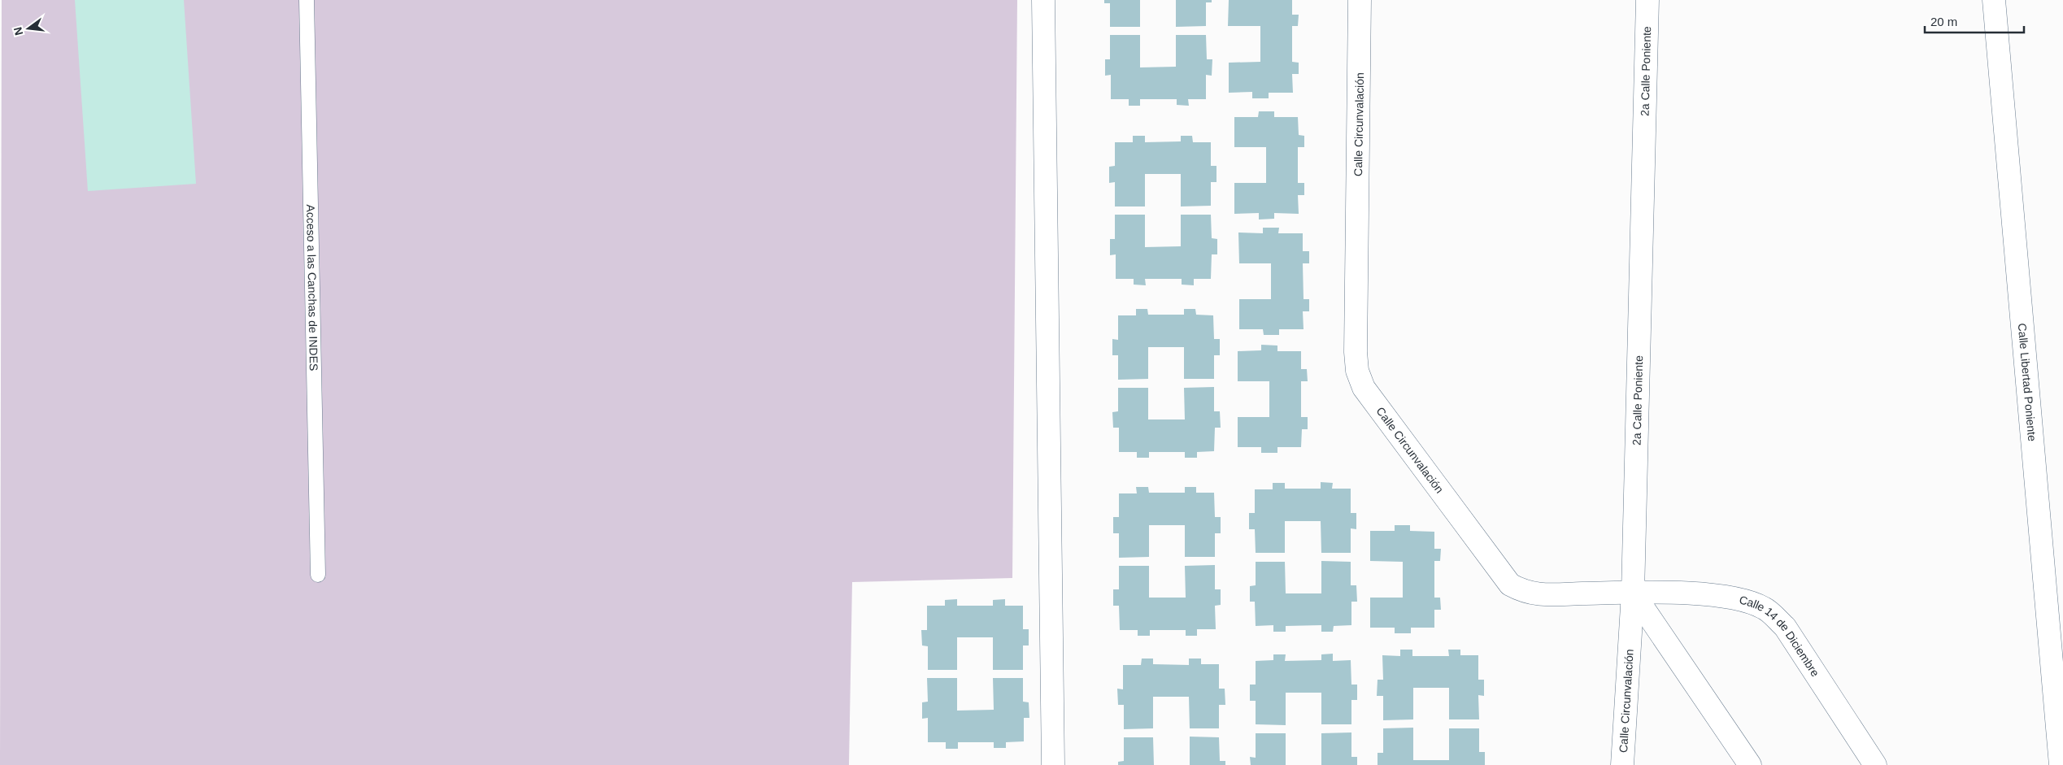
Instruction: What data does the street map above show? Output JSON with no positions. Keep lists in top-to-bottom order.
{
  "streets": {
    "street": [
      "2a Calle Poniente",
      "Calle Circunvalación",
      "Calle Libertad Poniente",
      "Calle 14 de Diciembre"
    ],
    "lane": ["Acceso a las Canchas de INDES"]
  },
  "crossings": [
    ["2a Calle Poniente", "Calle Circunvalación"],
    ["2a Calle Poniente", "Calle 14 de Diciembre"],
    ["Calle Circunvalación", "Calle 14 de Diciembre"]
  ],
  "scale_bar": "20 m",
  "north": "left"
}
